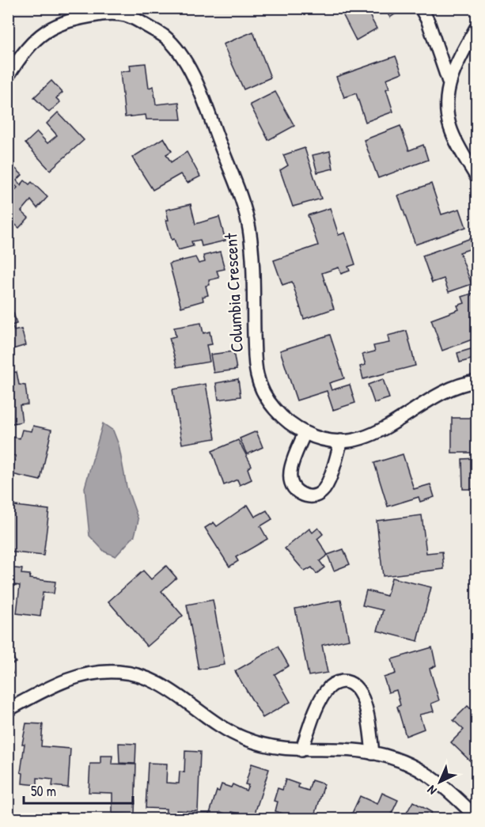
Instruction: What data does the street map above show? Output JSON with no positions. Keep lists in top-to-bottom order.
{
  "streets": {
    "street": ["Columbia Crescent"]
  },
  "scale_bar": "50 m",
  "north": "bottom left"
}
